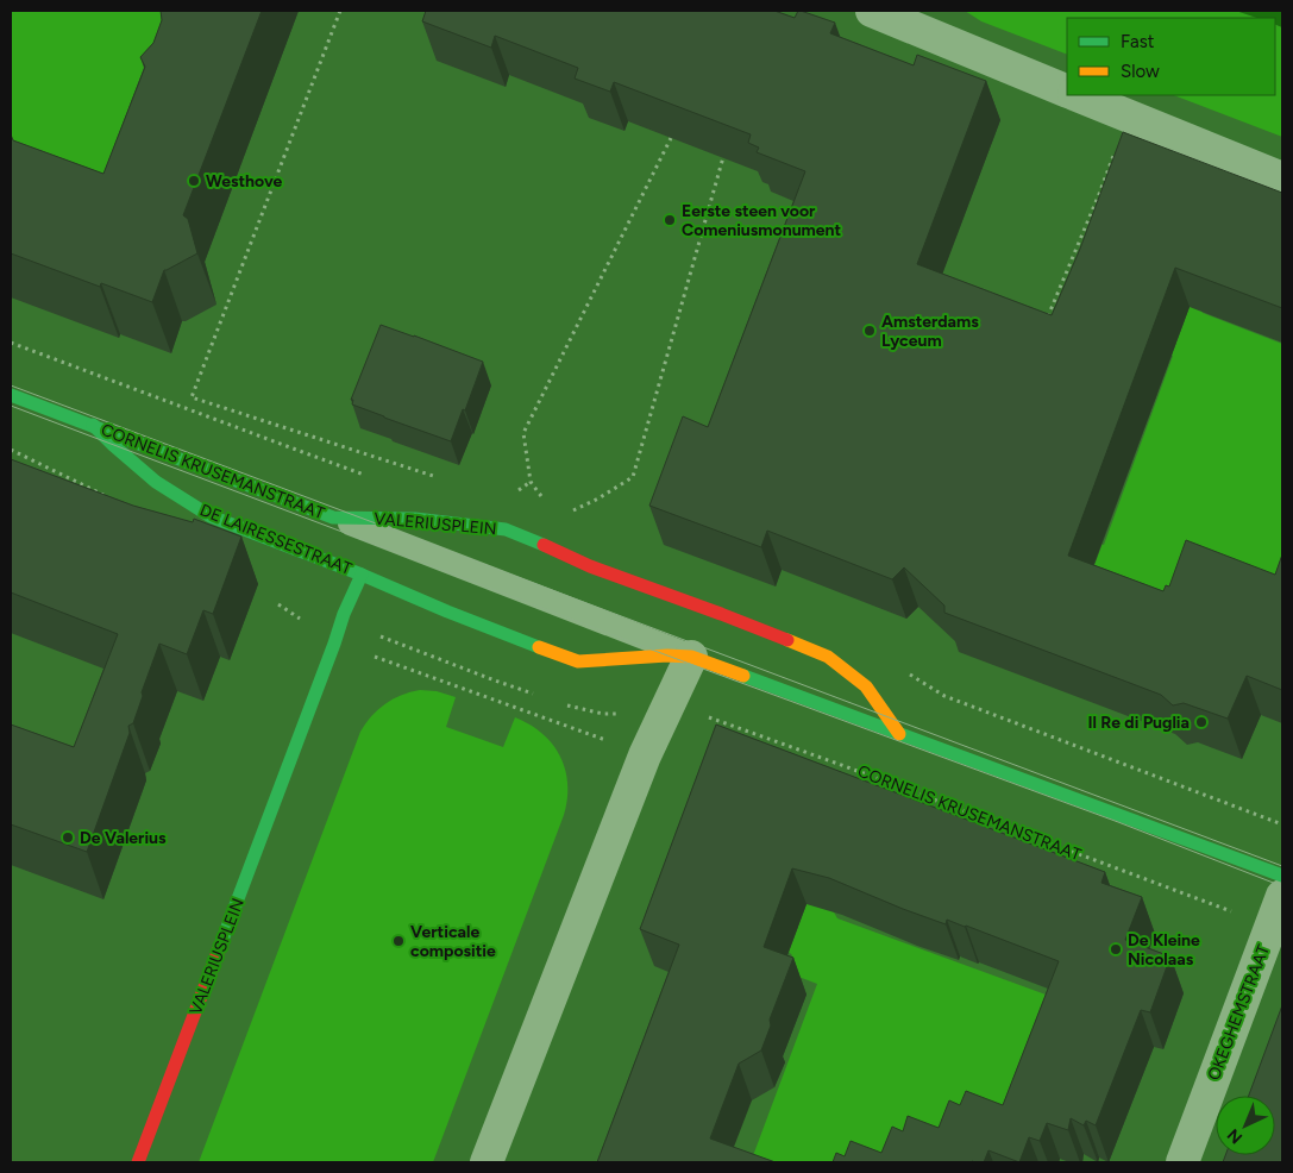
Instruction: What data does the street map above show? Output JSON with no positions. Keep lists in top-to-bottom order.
{
  "streets": {
    "street": [
      "CORNELIS KRUSEMANSTRAAT",
      "VALERIUSPLEIN",
      "DE LAIRESSESTRAAT",
      "OKEGHEMSTRAAT"
    ]
  },
  "crossings": [
    ["CORNELIS KRUSEMANSTRAAT", "VALERIUSPLEIN"],
    ["CORNELIS KRUSEMANSTRAAT", "DE LAIRESSESTRAAT"],
    ["CORNELIS KRUSEMANSTRAAT", "OKEGHEMSTRAAT"],
    ["VALERIUSPLEIN", "DE LAIRESSESTRAAT"]
  ],
  "places": [
    "Westhove",
    "Eerste steen voor Comeniusmonument",
    "Amsterdams Lyceum",
    "Il Re di Puglia",
    "De Valerius",
    "Verticale compositie",
    "De Kleine Nicolaas"
  ],
  "legend": ["Fast", "Slow"],
  "north": "bottom left"
}
